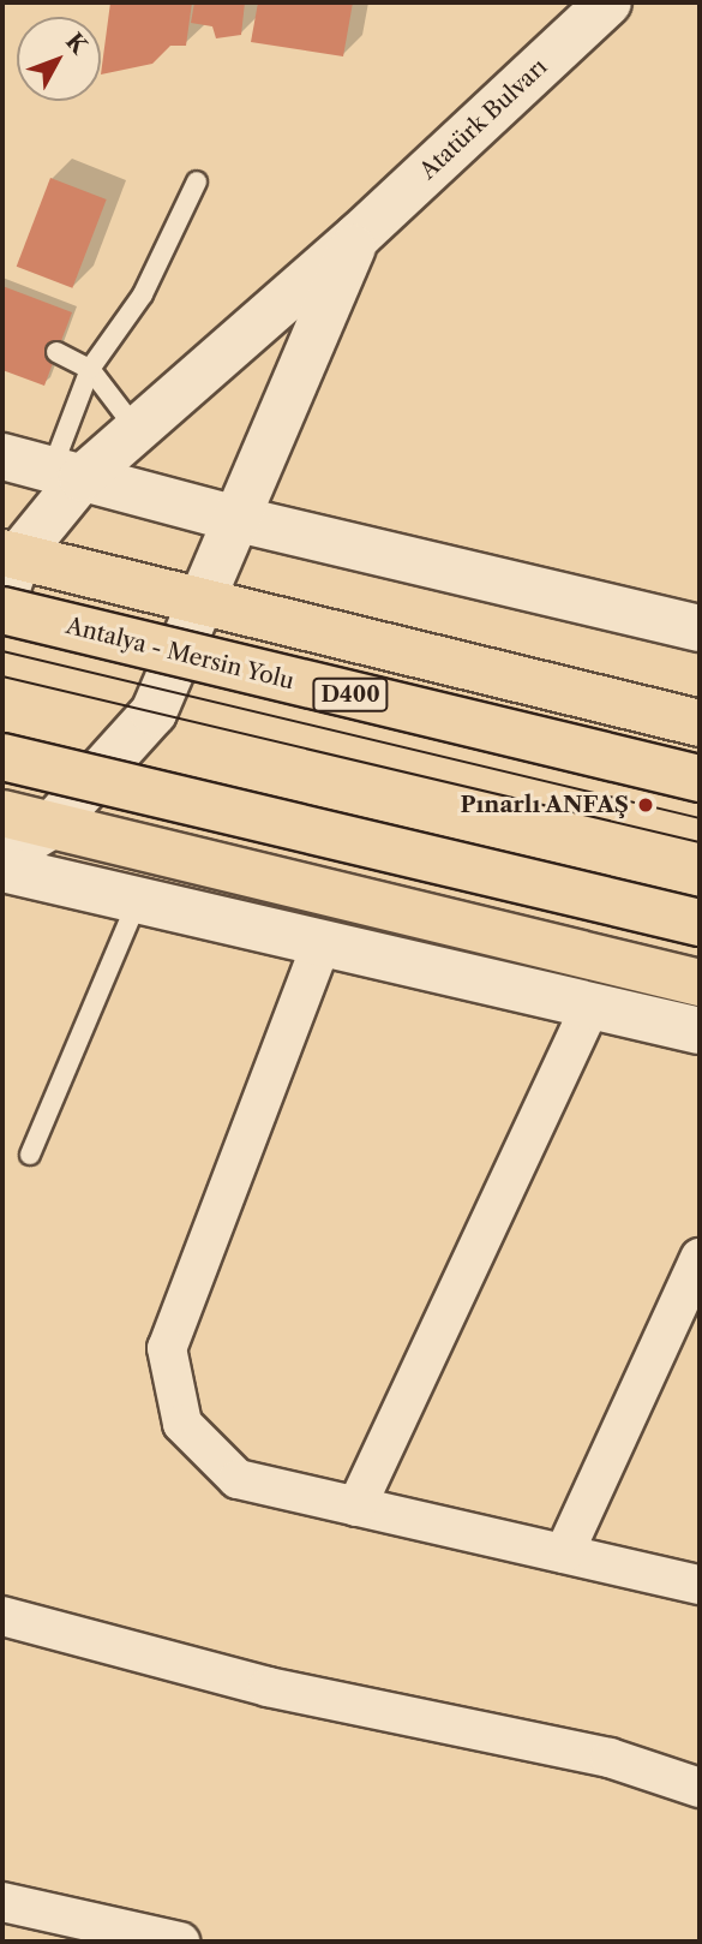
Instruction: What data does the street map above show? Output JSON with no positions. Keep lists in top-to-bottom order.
{
  "streets": {
    "highway": ["Antalya - Mersin Yolu", "D400"],
    "street": ["Atatürk Bulvarı"]
  },
  "places": ["Pınarlı ANFAŞ"],
  "north": "top right"
}
